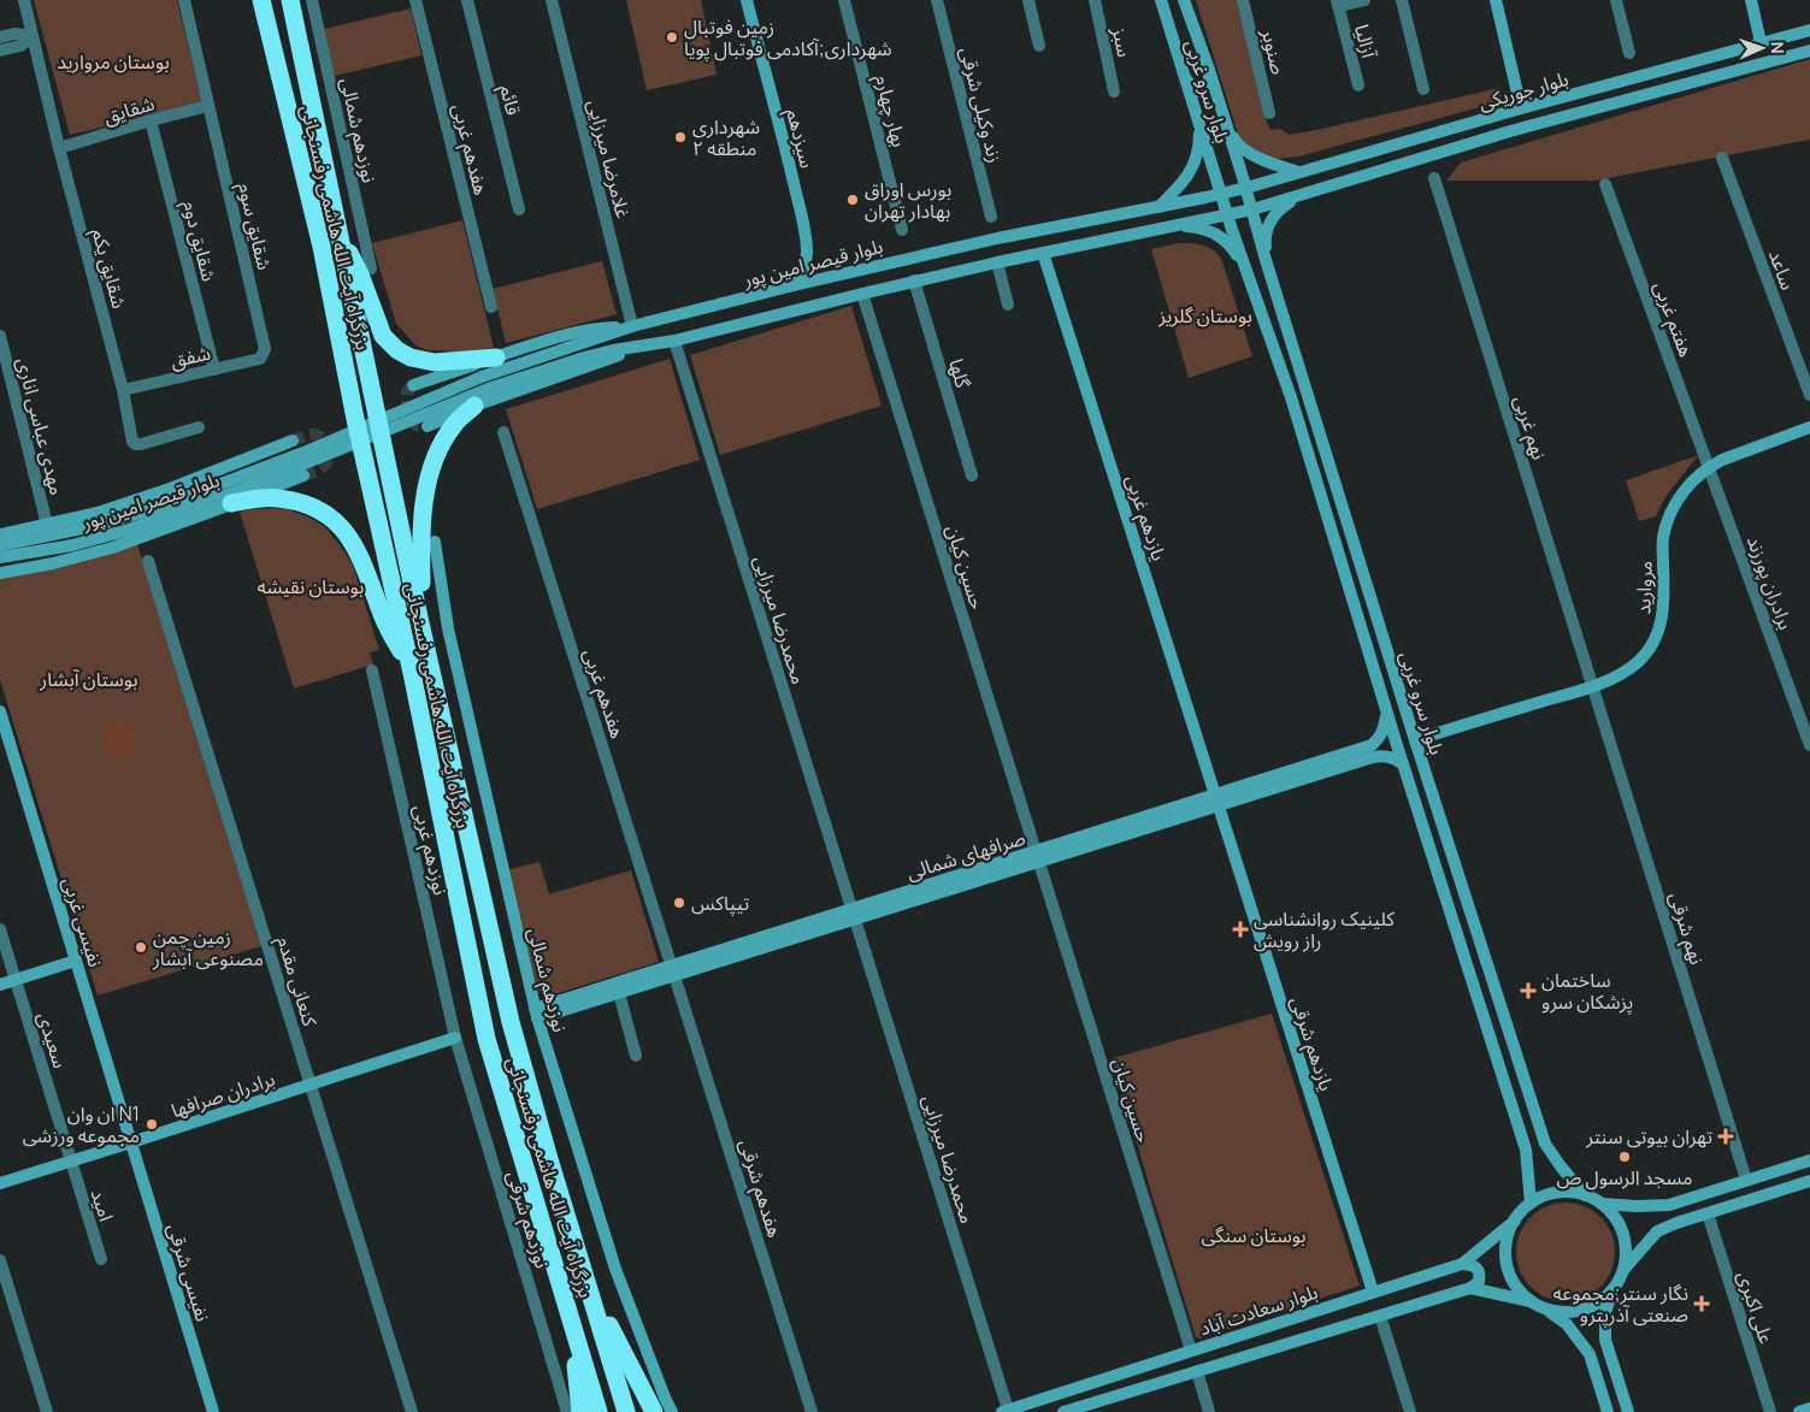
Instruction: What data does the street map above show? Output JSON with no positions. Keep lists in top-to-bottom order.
{
  "streets": {
    "highway": ["بزرگراه آیت الله هاشمی رفسنجانی"],
    "main road": [
      "بلوار جوریکی",
      "بلوار سرو غربی",
      "نوزدهم شمالی",
      "سیزدهم",
      "بلوار قیصر امین پور",
      "یازدهم غربی",
      "مروارید",
      "صرافهای شمالی",
      "نفیسی غربی",
      "یازدهم شرقی",
      "برادران صرافها",
      "نفیسی شرقی",
      "بلوار سعادت آباد"
    ],
    "street": [
      "آزالیا",
      "سبز",
      "صنوبر",
      "قائم",
      "زند وکیلی شرقی",
      "شقایق",
      "بهار چهارم",
      "هفدهم غربی",
      "غلامرضا میرزایی",
      "شقایق سوم",
      "شقایق دوم",
      "شقایق یکم",
      "ساعد",
      "هفتم غربی",
      "شفق",
      "گلها",
      "مهدی عباسی اناری",
      "نهم غربی",
      "حسین کیان",
      "برادران پورزند",
      "محمدرضا میرزایی",
      "نوزدهم غربی",
      "نهم شرقی",
      "کنعانی مقدم",
      "سعیدی",
      "هفدهم شرقی",
      "امید",
      "نوزدهم شرقی",
      "علی اکبری"
    ]
  },
  "crossings": [
    ["بلوار جوریکی", "بلوار سرو غربی"],
    ["بلوار جوریکی", "بلوار قیصر امین پور"],
    ["بلوار سرو غربی", "بلوار قیصر امین پور"],
    ["بلوار سرو غربی", "مروارید"],
    ["بلوار سرو غربی", "صرافهای شمالی"],
    ["بلوار سرو غربی", "بلوار سعادت آباد"],
    ["شقایق", "شقایق سوم"],
    ["شقایق", "شقایق دوم"],
    ["شقایق", "شقایق یکم"],
    ["نوزدهم شمالی", "صرافهای شمالی"],
    ["سیزدهم", "بلوار قیصر امین پور"],
    ["هفدهم غربی", "صرافهای شمالی"],
    ["هفدهم غربی", "هفدهم شرقی"],
    ["غلامرضا میرزایی", "بلوار قیصر امین پور"],
    ["شقایق سوم", "شفق"],
    ["شقایق دوم", "شفق"],
    ["شقایق یکم", "شفق"],
    ["هفتم غربی", "برادران پورزند"],
    ["هفتم غربی", "مروارید"],
    ["نهم غربی", "مروارید"],
    ["نهم غربی", "نهم شرقی"],
    ["یازدهم غربی", "صرافهای شمالی"],
    ["یازدهم غربی", "یازدهم شرقی"],
    ["حسین کیان", "صرافهای شمالی"],
    ["حسین کیان", "بلوار سعادت آباد"],
    ["برادران پورزند", "مروارید"],
    ["مروارید", "نهم شرقی"],
    ["محمدرضا میرزایی", "صرافهای شمالی"],
    ["محمدرضا میرزایی", "بلوار سعادت آباد"],
    ["نوزدهم غربی", "برادران صرافها"],
    ["نوزدهم غربی", "نوزدهم شرقی"],
    ["صرافهای شمالی", "یازدهم شرقی"],
    ["صرافهای شمالی", "هفدهم شرقی"],
    ["نفیسی غربی", "برادران صرافها"],
    ["نفیسی غربی", "نفیسی شرقی"],
    ["کنعانی مقدم", "برادران صرافها"],
    ["سعیدی", "برادران صرافها"],
    ["سعیدی", "امید"],
    ["یازدهم شرقی", "بلوار سعادت آباد"],
    ["برادران صرافها", "امید"],
    ["برادران صرافها", "نوزدهم شرقی"],
    ["برادران صرافها", "نفیسی شرقی"]
  ],
  "parks": [
    "بوستان مروارید",
    "بوستان گلریز",
    "بوستان نقیشه",
    "بوستان آبشار",
    "بوستان سنگی"
  ],
  "places": {
    "other": [
      "زمین فوتبال شهرداری;آکادمی فوتبال پویا",
      "شهرداری منطقه ۲",
      "بورس اوراق بهادار تهران",
      "تیپاکس",
      "زمین چمن مصنوعی آبشار",
      "ان وان N1 مجموعه ورزشی",
      "مسجد الرسول ص"
    ],
    "health": [
      "کلینیک روانشناسی راز رویش",
      "ساختمان پزشکان سرو",
      "تهران بیوتی سنتر",
      "نگار سنتر;مجموعه صنعتی آذرپترو"
    ]
  },
  "north": "right"
}
